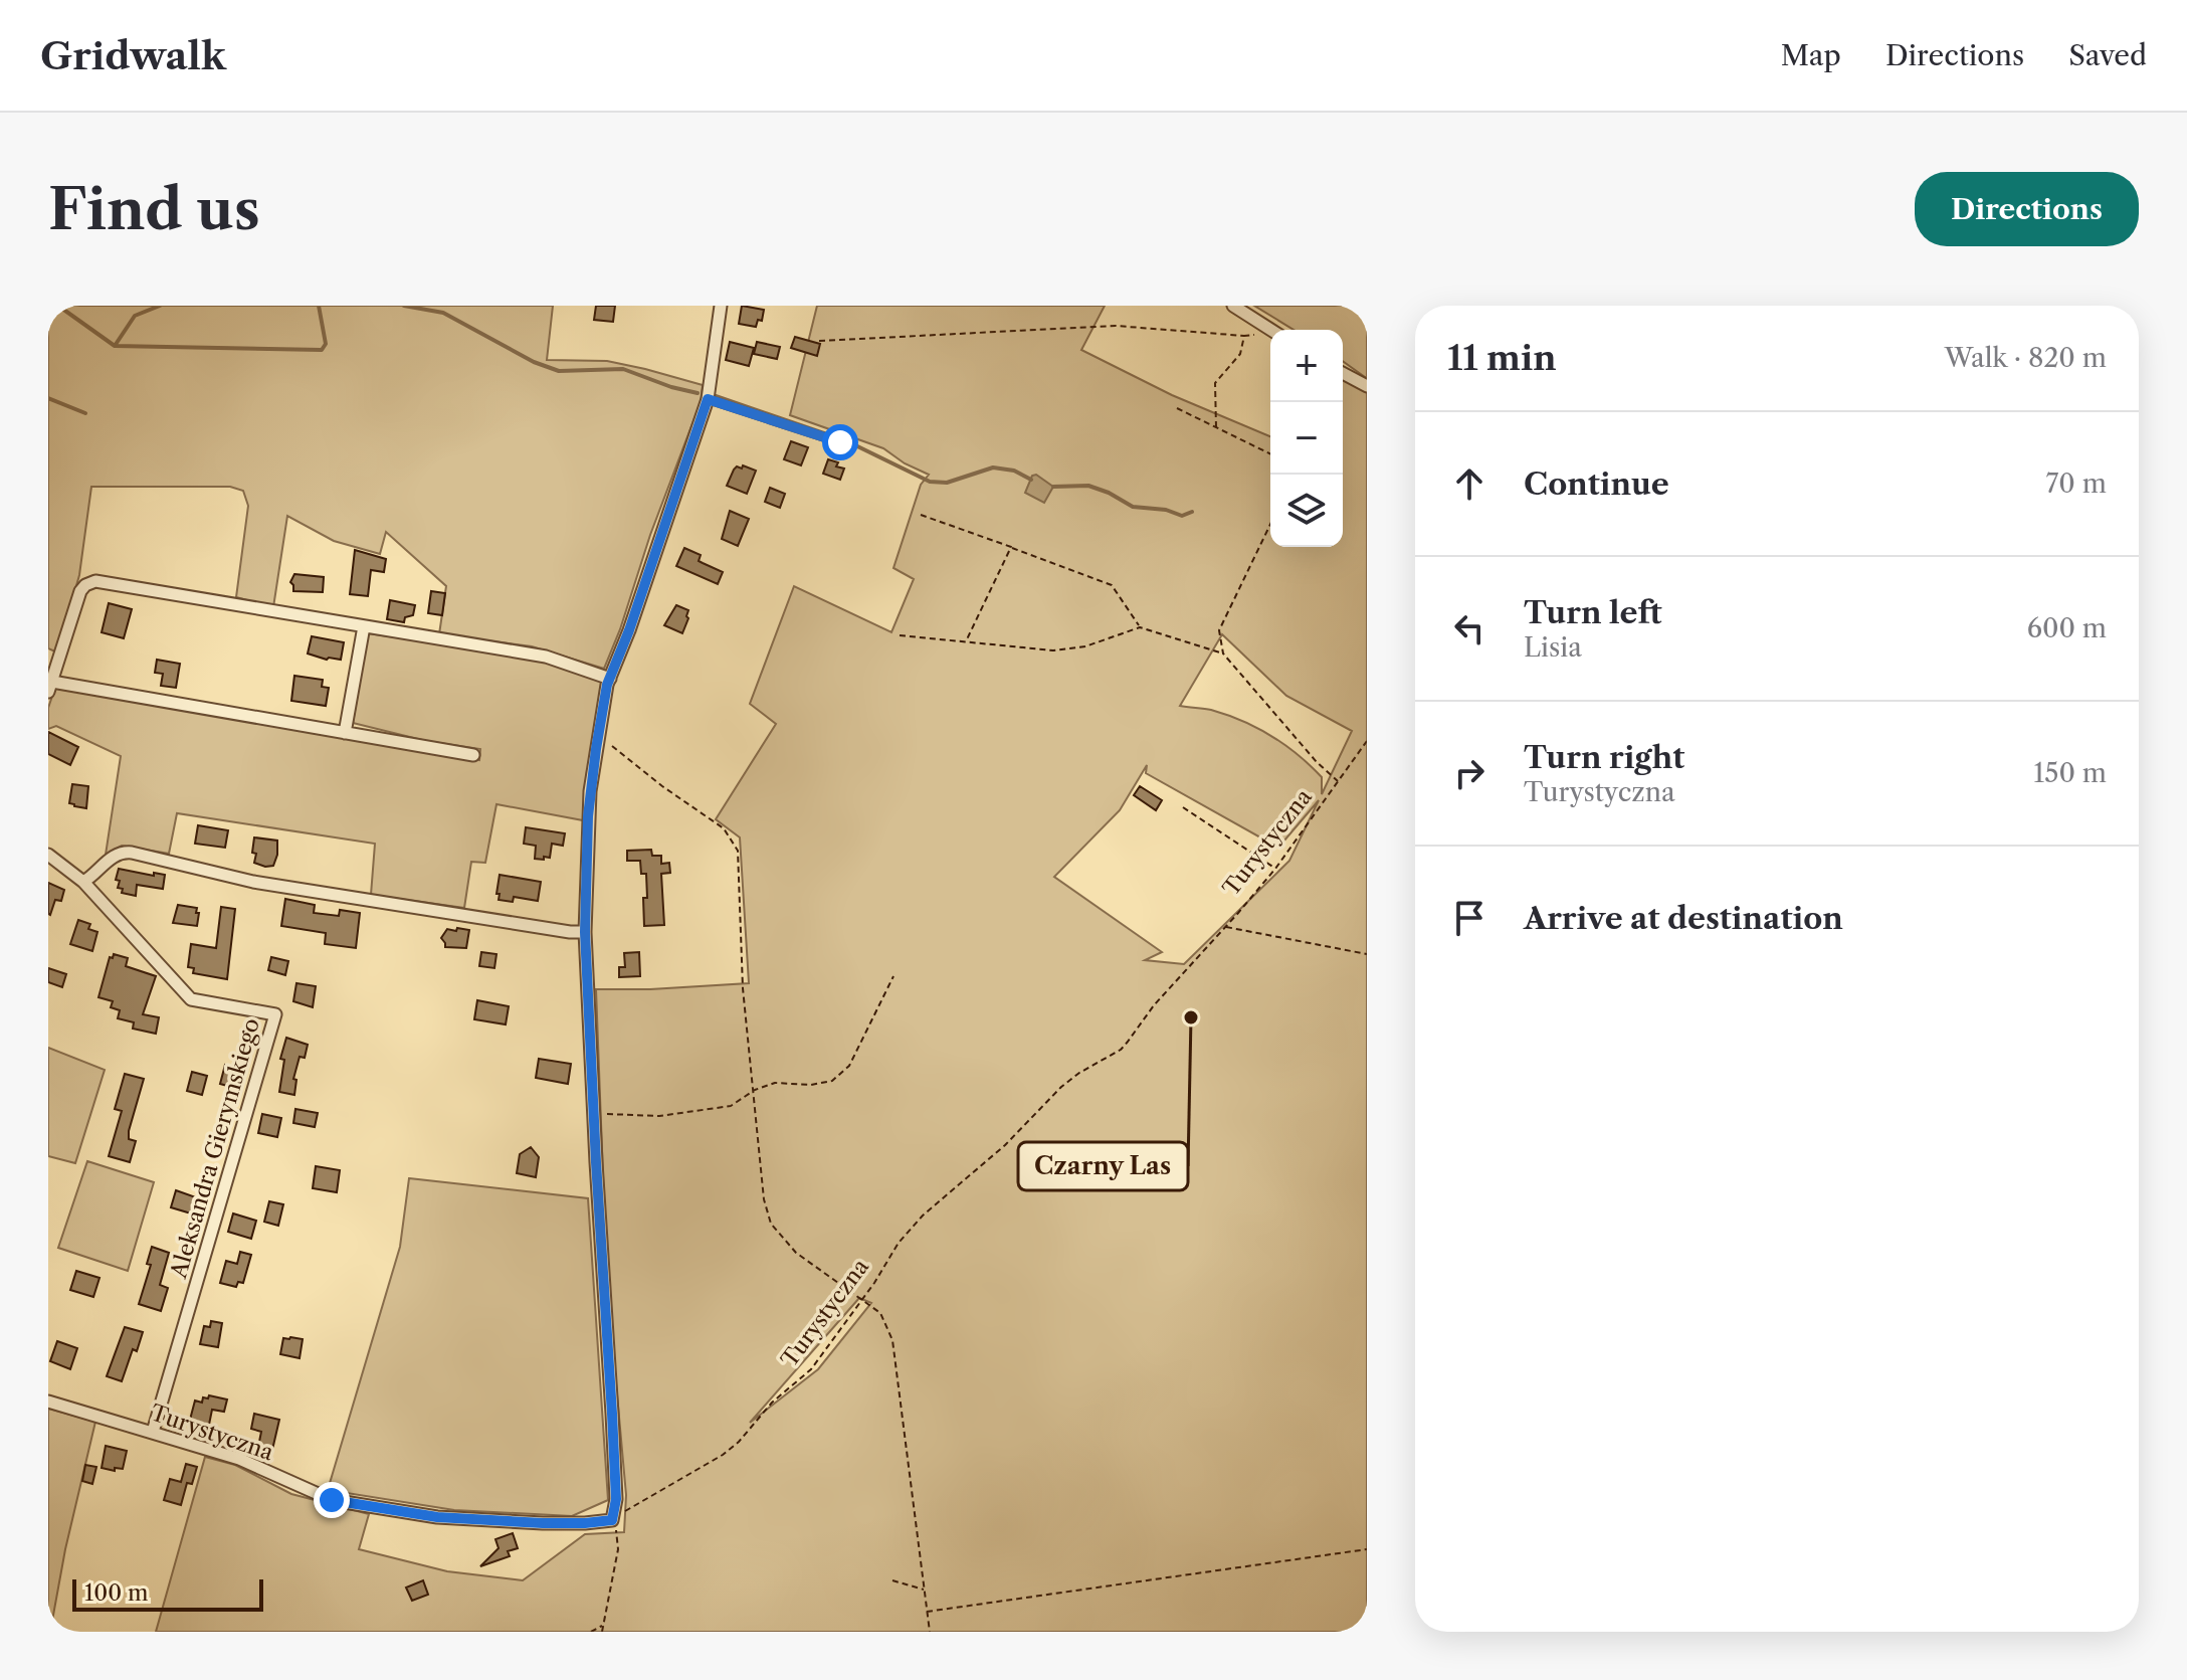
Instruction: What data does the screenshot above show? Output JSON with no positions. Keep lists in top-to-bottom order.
{
  "streets": {
    "street": ["Turystyczna", "Aleksandra Gierymskiego"]
  },
  "crossings": [
    ["Turystyczna", "Aleksandra Gierymskiego"]
  ],
  "places": ["Czarny Las"],
  "scale_bar": "100 m",
  "page": {
    "header": "Gridwalk",
    "nav": ["Map", "Directions", "Saved"],
    "buttons": "Directions",
    "title": "Find us",
    "heading": ["11 min", "Walk · 820 m"],
    "map_buttons": ["+", "−"],
    "list": [
      ["Continue", "70 m"],
      ["Turn left", "Lisia", "600 m"],
      ["Turn right", "Turystyczna", "150 m"],
      "Arrive at destination"
    ],
    "scale": "100 m"
  }
}
